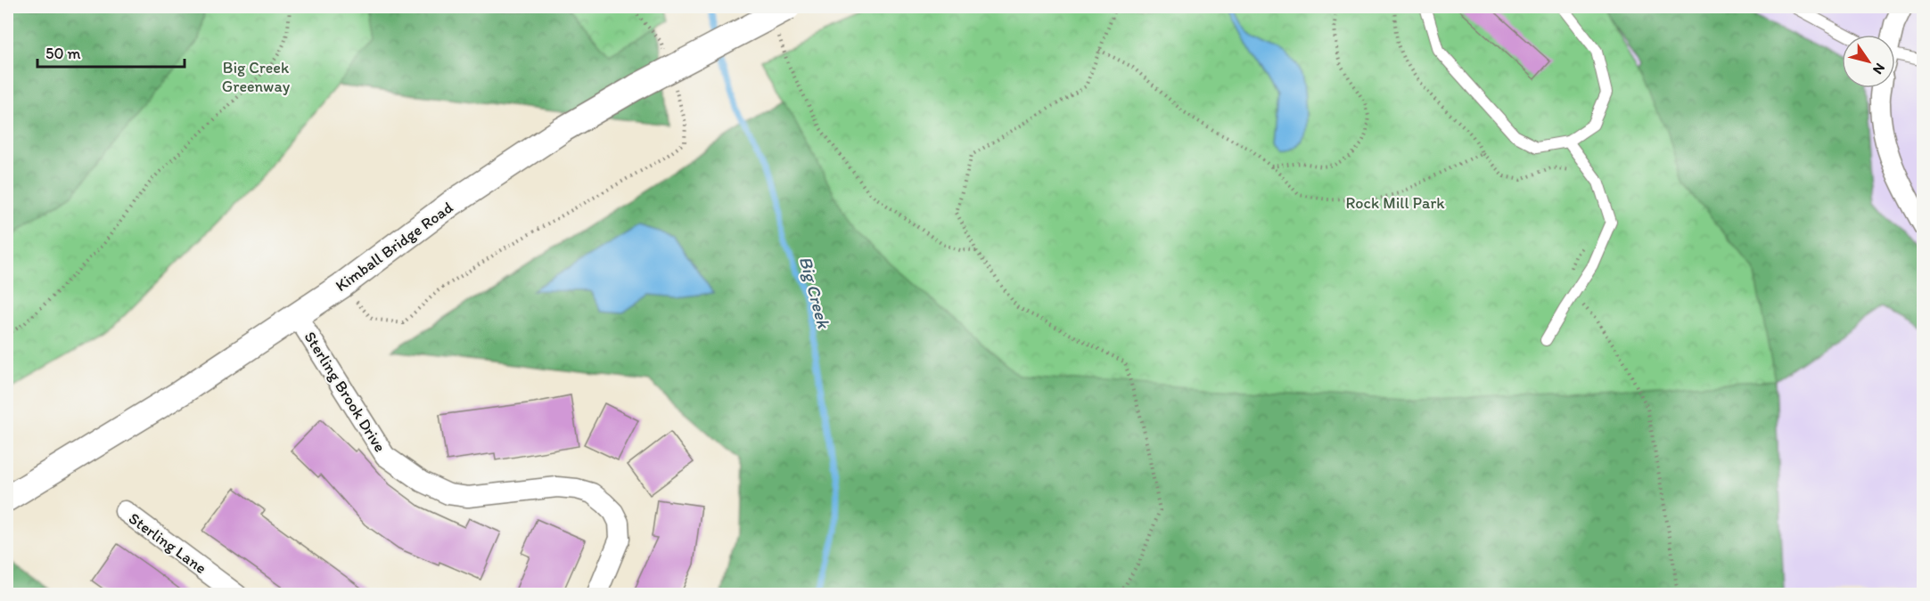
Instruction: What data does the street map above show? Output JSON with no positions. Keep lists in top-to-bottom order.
{
  "streets": {
    "street": ["Kimball Bridge Road", "Sterling Brook Drive", "Sterling Lane"]
  },
  "crossings": [
    ["Kimball Bridge Road", "Sterling Brook Drive"]
  ],
  "water": ["Big Creek"],
  "parks": ["Big Creek Greenway", "Rock Mill Park"],
  "scale_bar": "50 m",
  "north": "bottom right"
}
